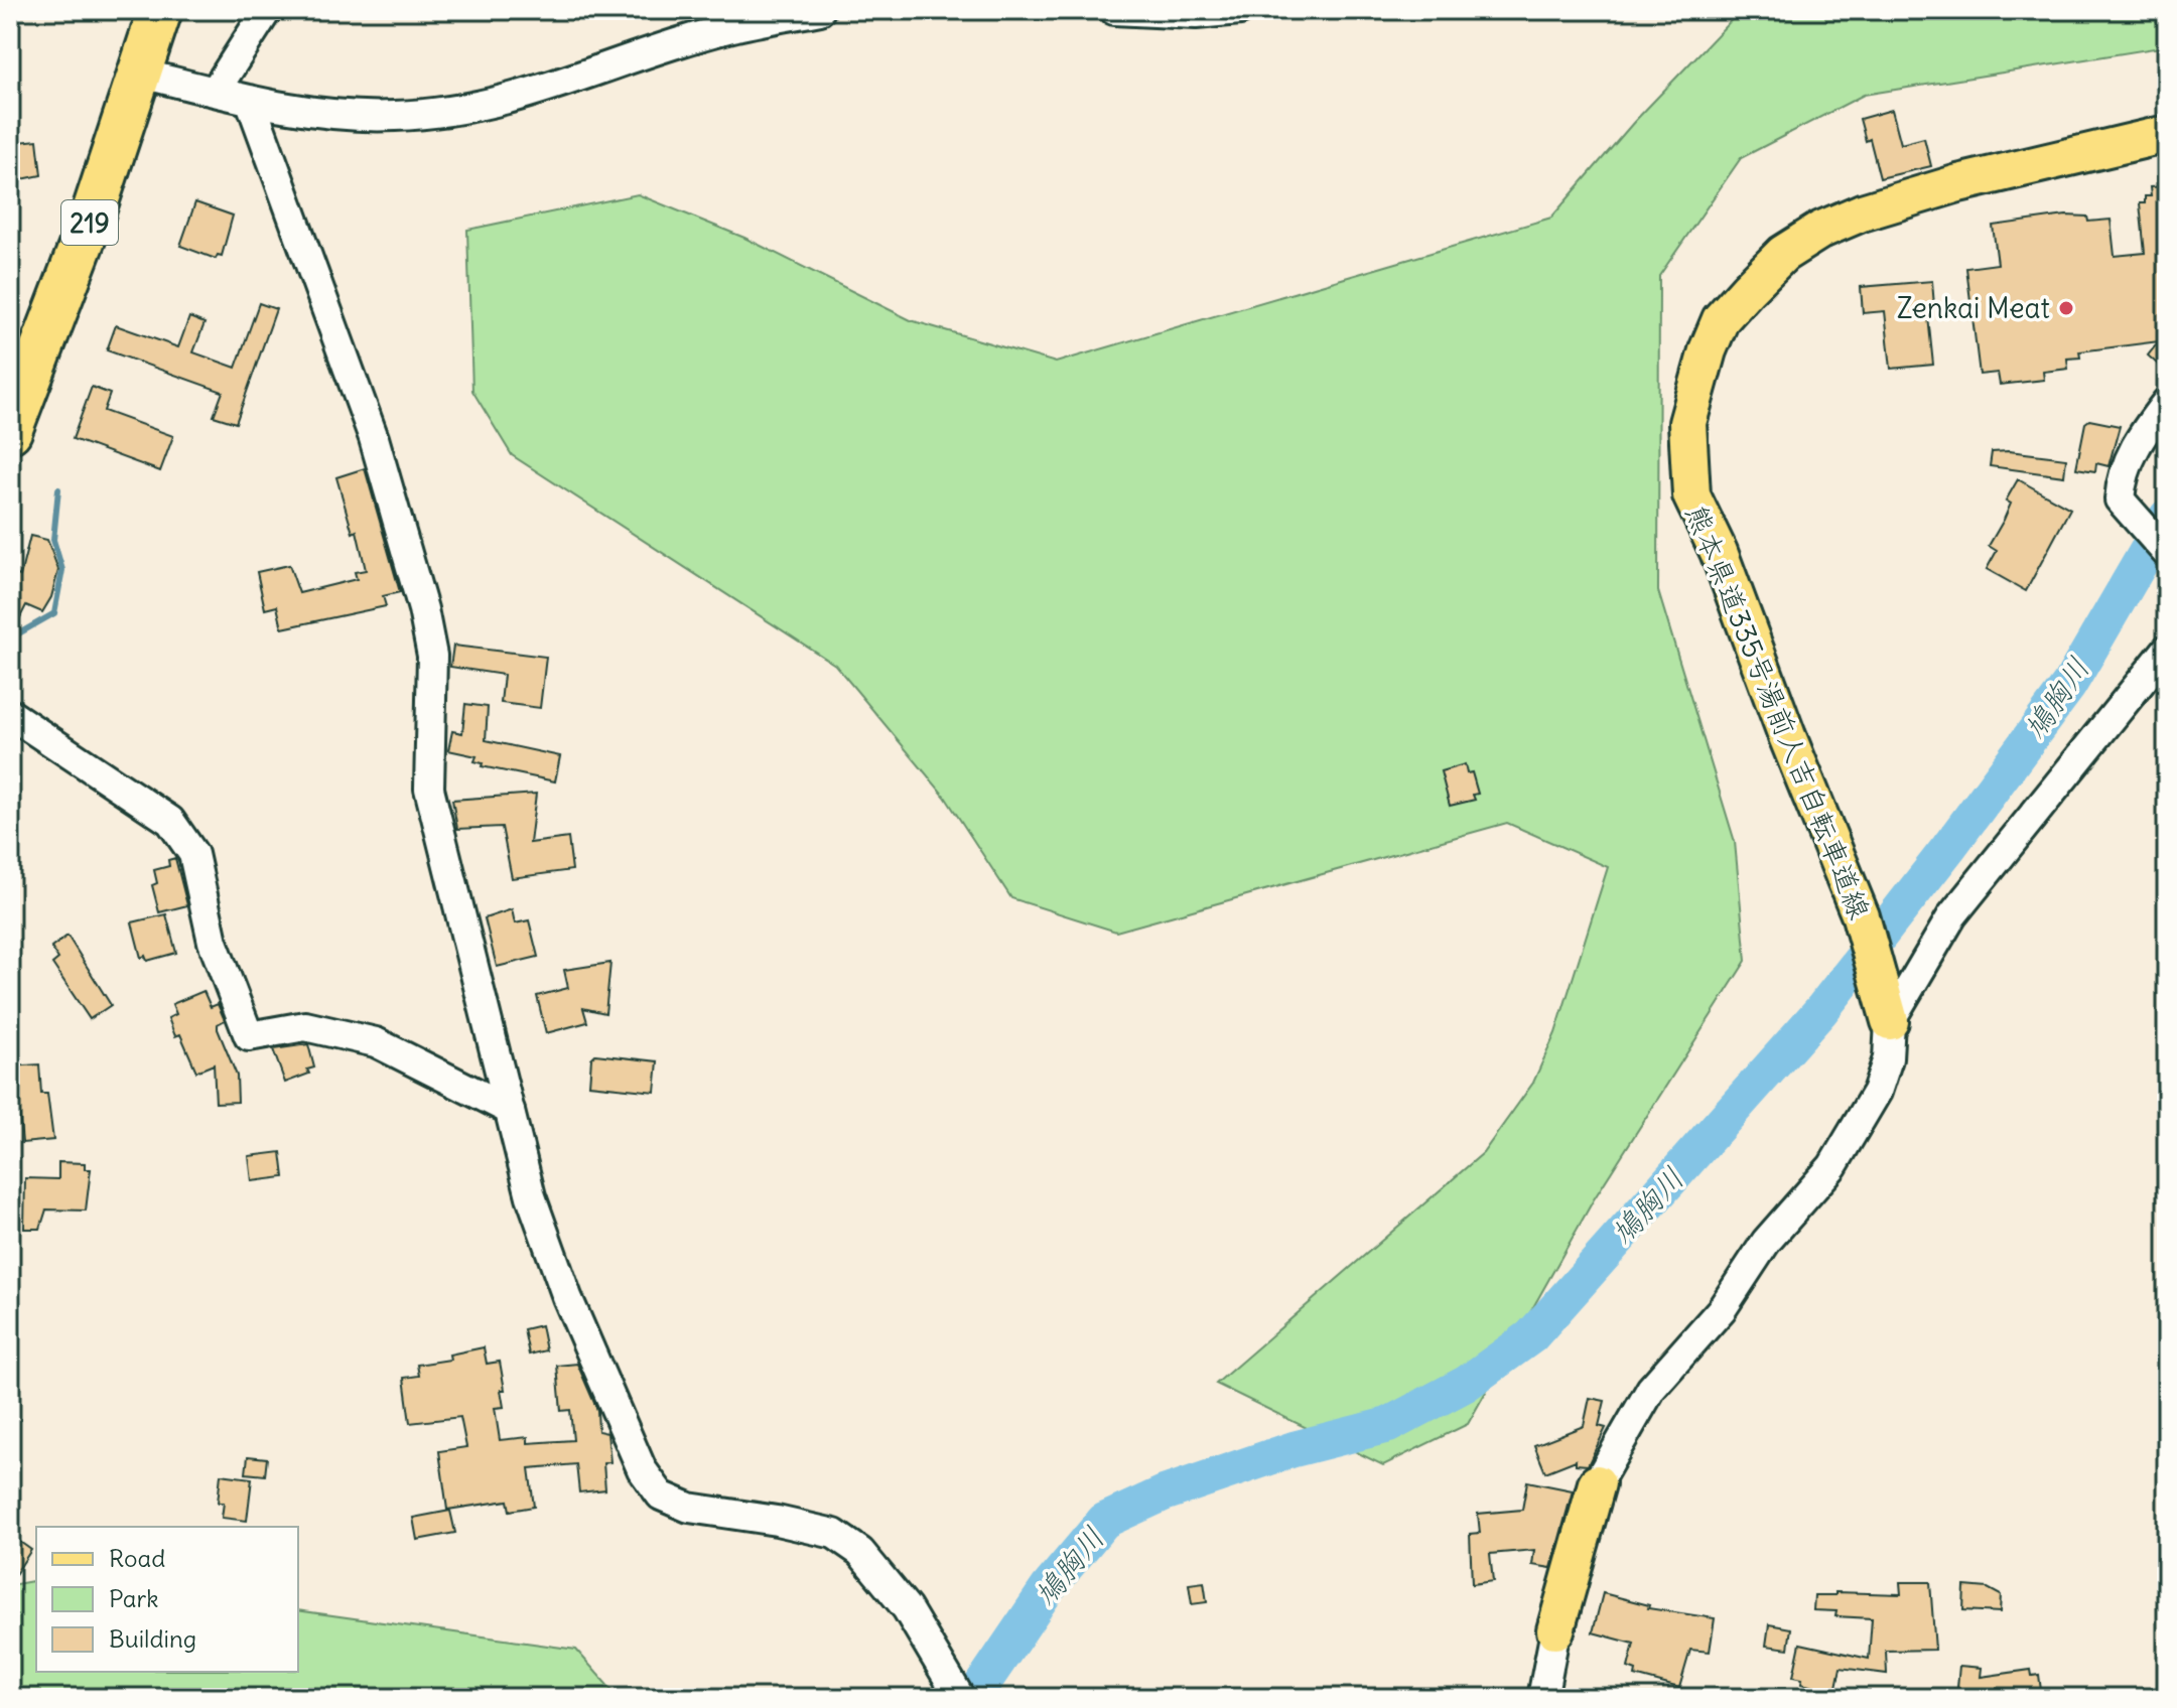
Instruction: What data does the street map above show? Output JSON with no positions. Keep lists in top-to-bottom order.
{
  "streets": {
    "highway": ["219"],
    "main road": ["熊本県道335号湯前人吉自転車道線"]
  },
  "water": ["鳩胸川"],
  "places": ["Zenkai Meat"],
  "legend": ["Road", "Park", "Building"]
}
